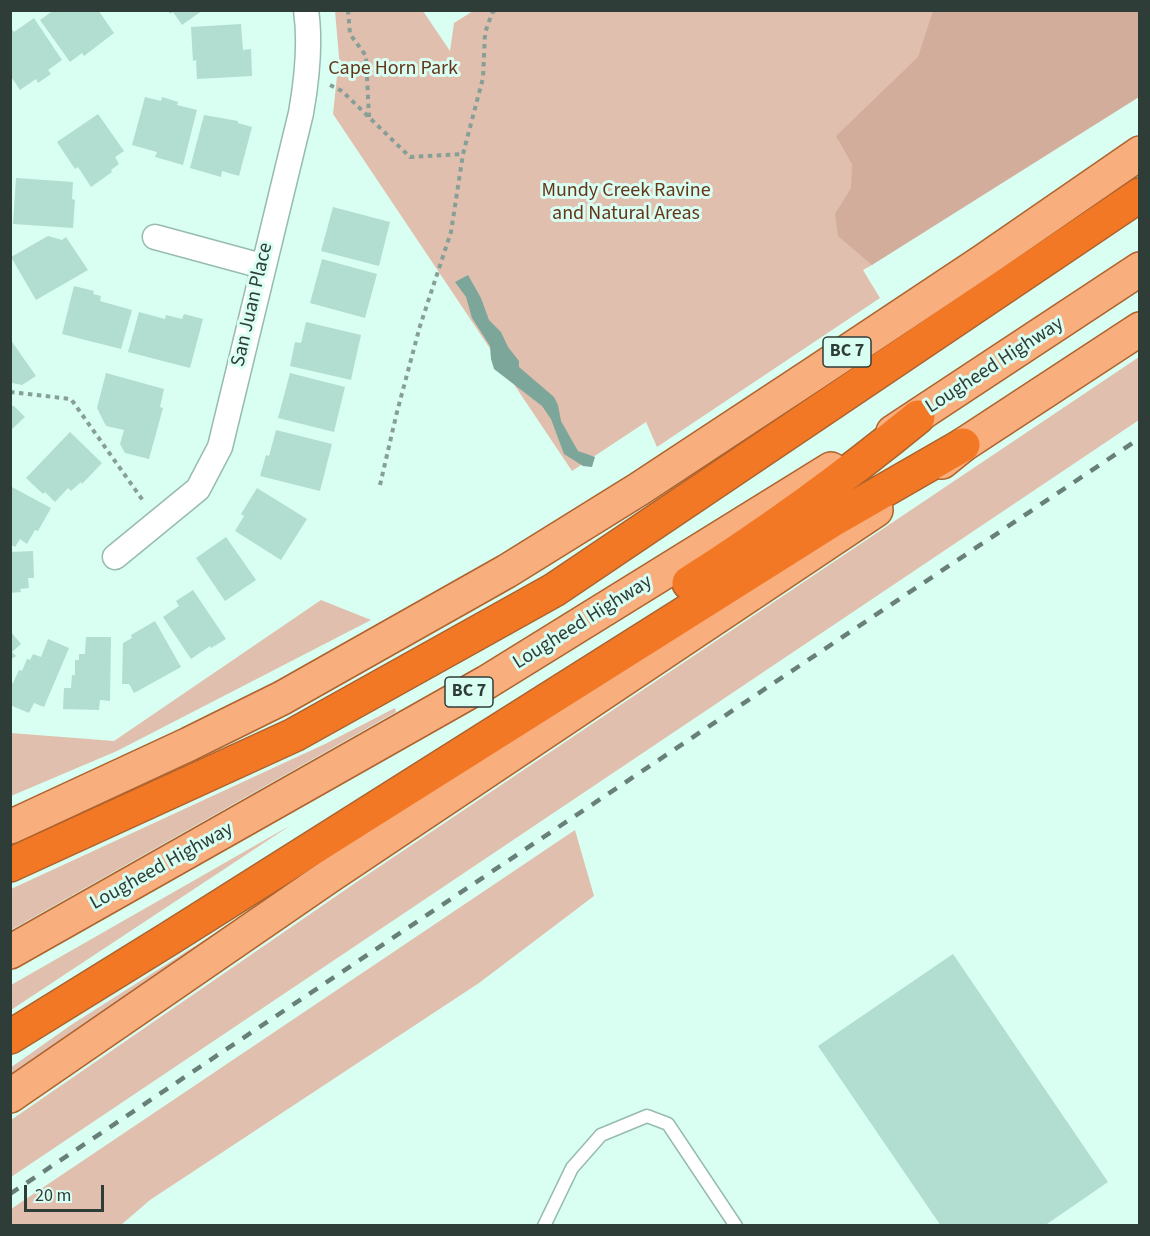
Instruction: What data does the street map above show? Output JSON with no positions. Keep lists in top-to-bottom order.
{
  "streets": {
    "main road": ["BC 7", "Lougheed Highway"],
    "street": ["San Juan Place"]
  },
  "parks": ["Cape Horn Park", "Mundy Creek Ravine and Natural Areas"],
  "scale_bar": "20 m"
}
